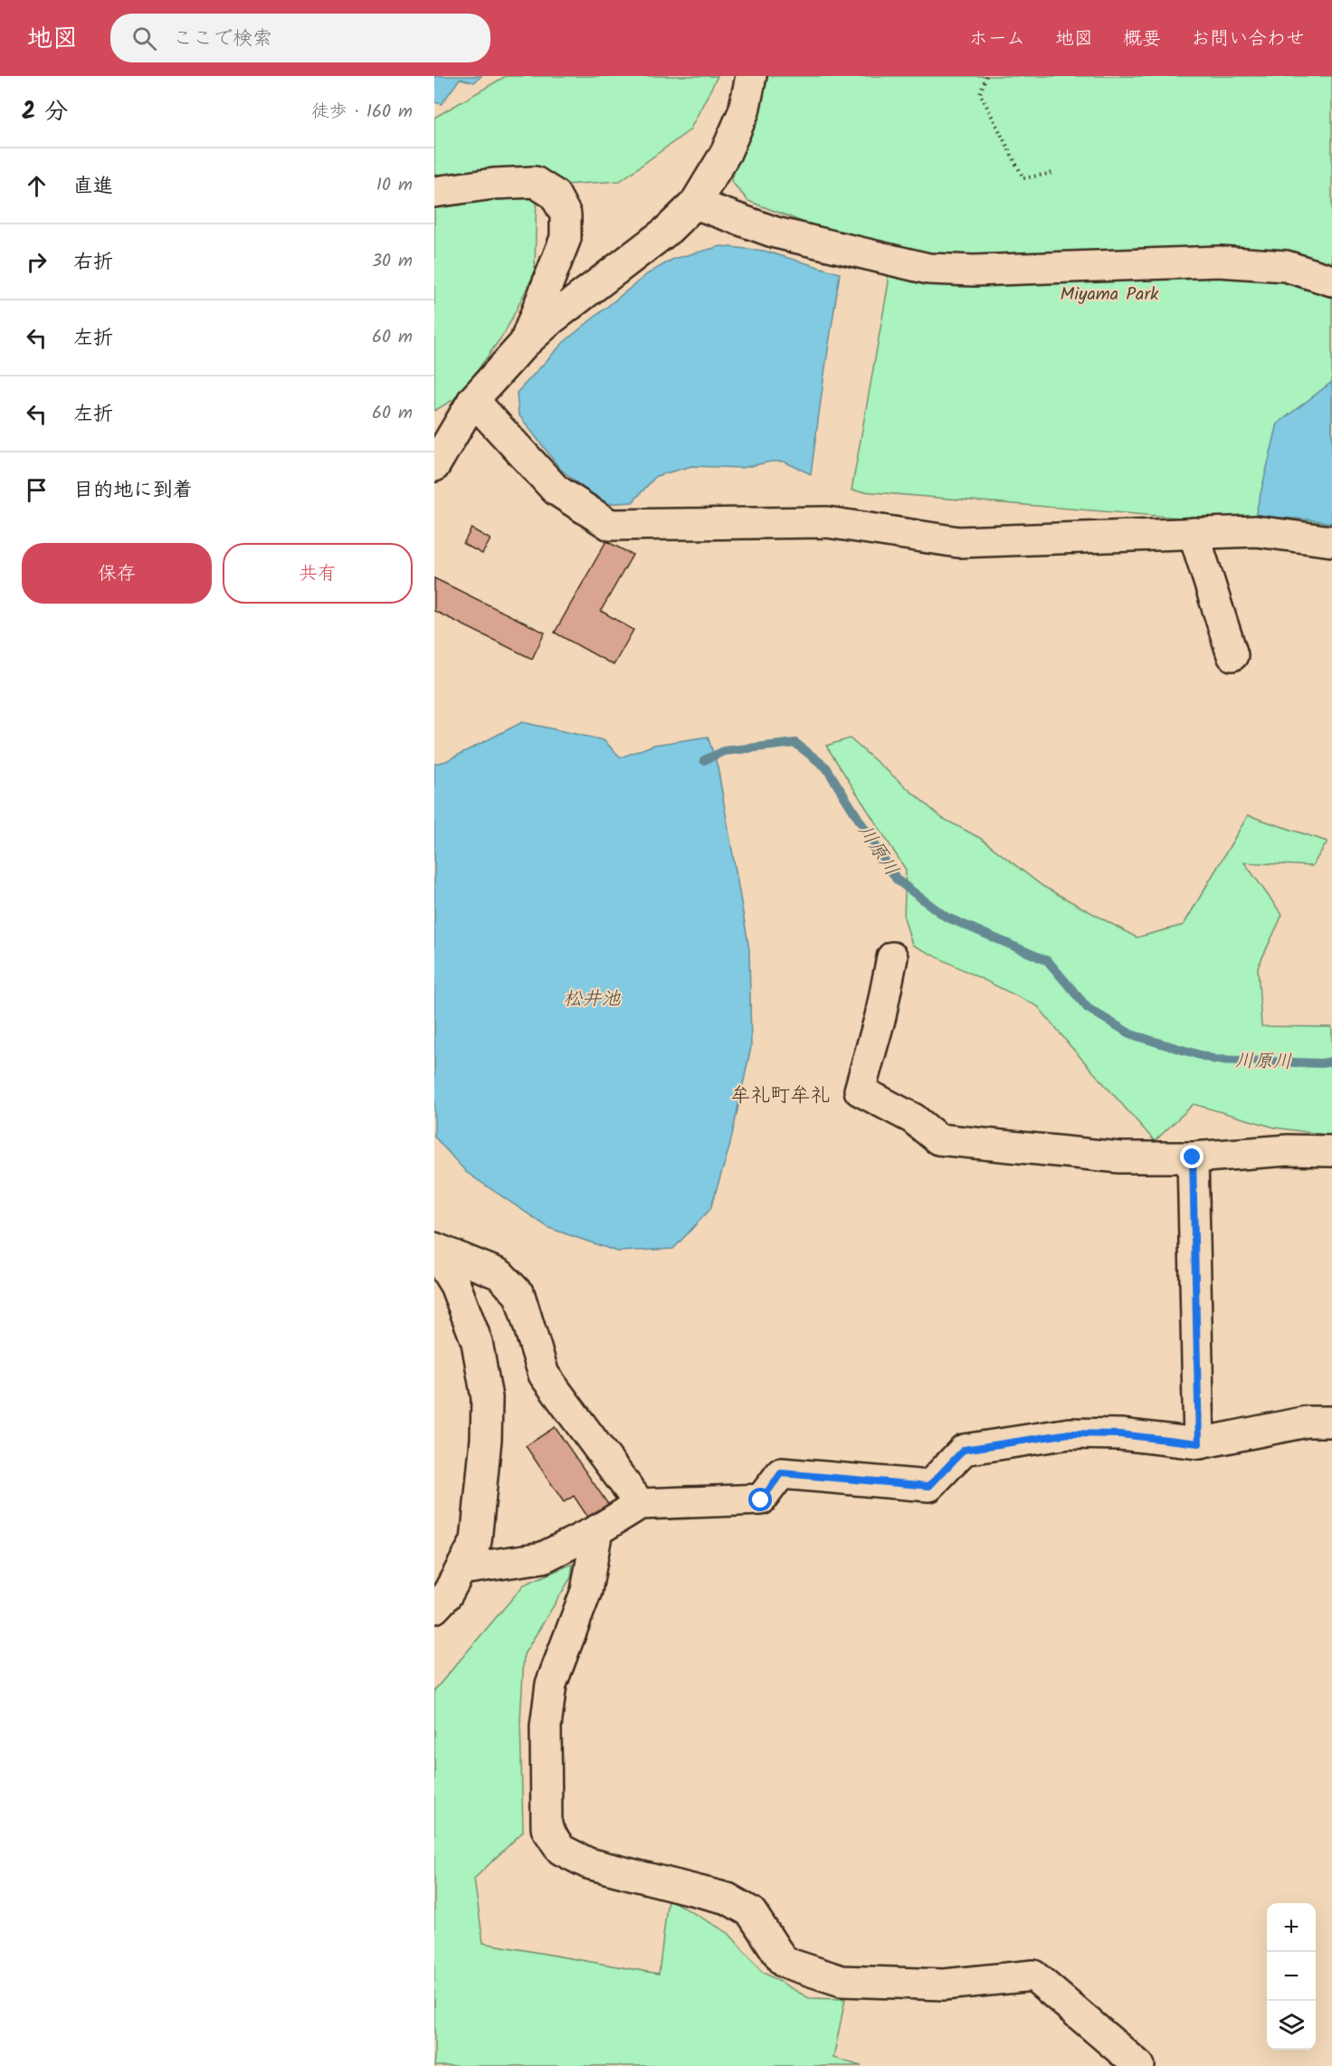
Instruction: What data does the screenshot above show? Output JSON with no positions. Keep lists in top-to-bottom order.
{
  "districts": ["牟礼町牟礼"],
  "water": ["川原川", "松井池"],
  "parks": ["Miyama Park"],
  "page": {
    "header": "地図",
    "search": "ここで検索",
    "nav": [
      "ホーム",
      "地図",
      "概要",
      "お問い合わせ"
    ],
    "heading": ["2 分", "徒歩 · 160 m"],
    "list": [
      ["直進", "10 m"],
      ["右折", "30 m"],
      ["左折", "60 m"],
      ["左折", "60 m"],
      "目的地に到着"
    ],
    "buttons": ["保存", "共有"],
    "map_buttons": ["+", "−"]
  }
}
